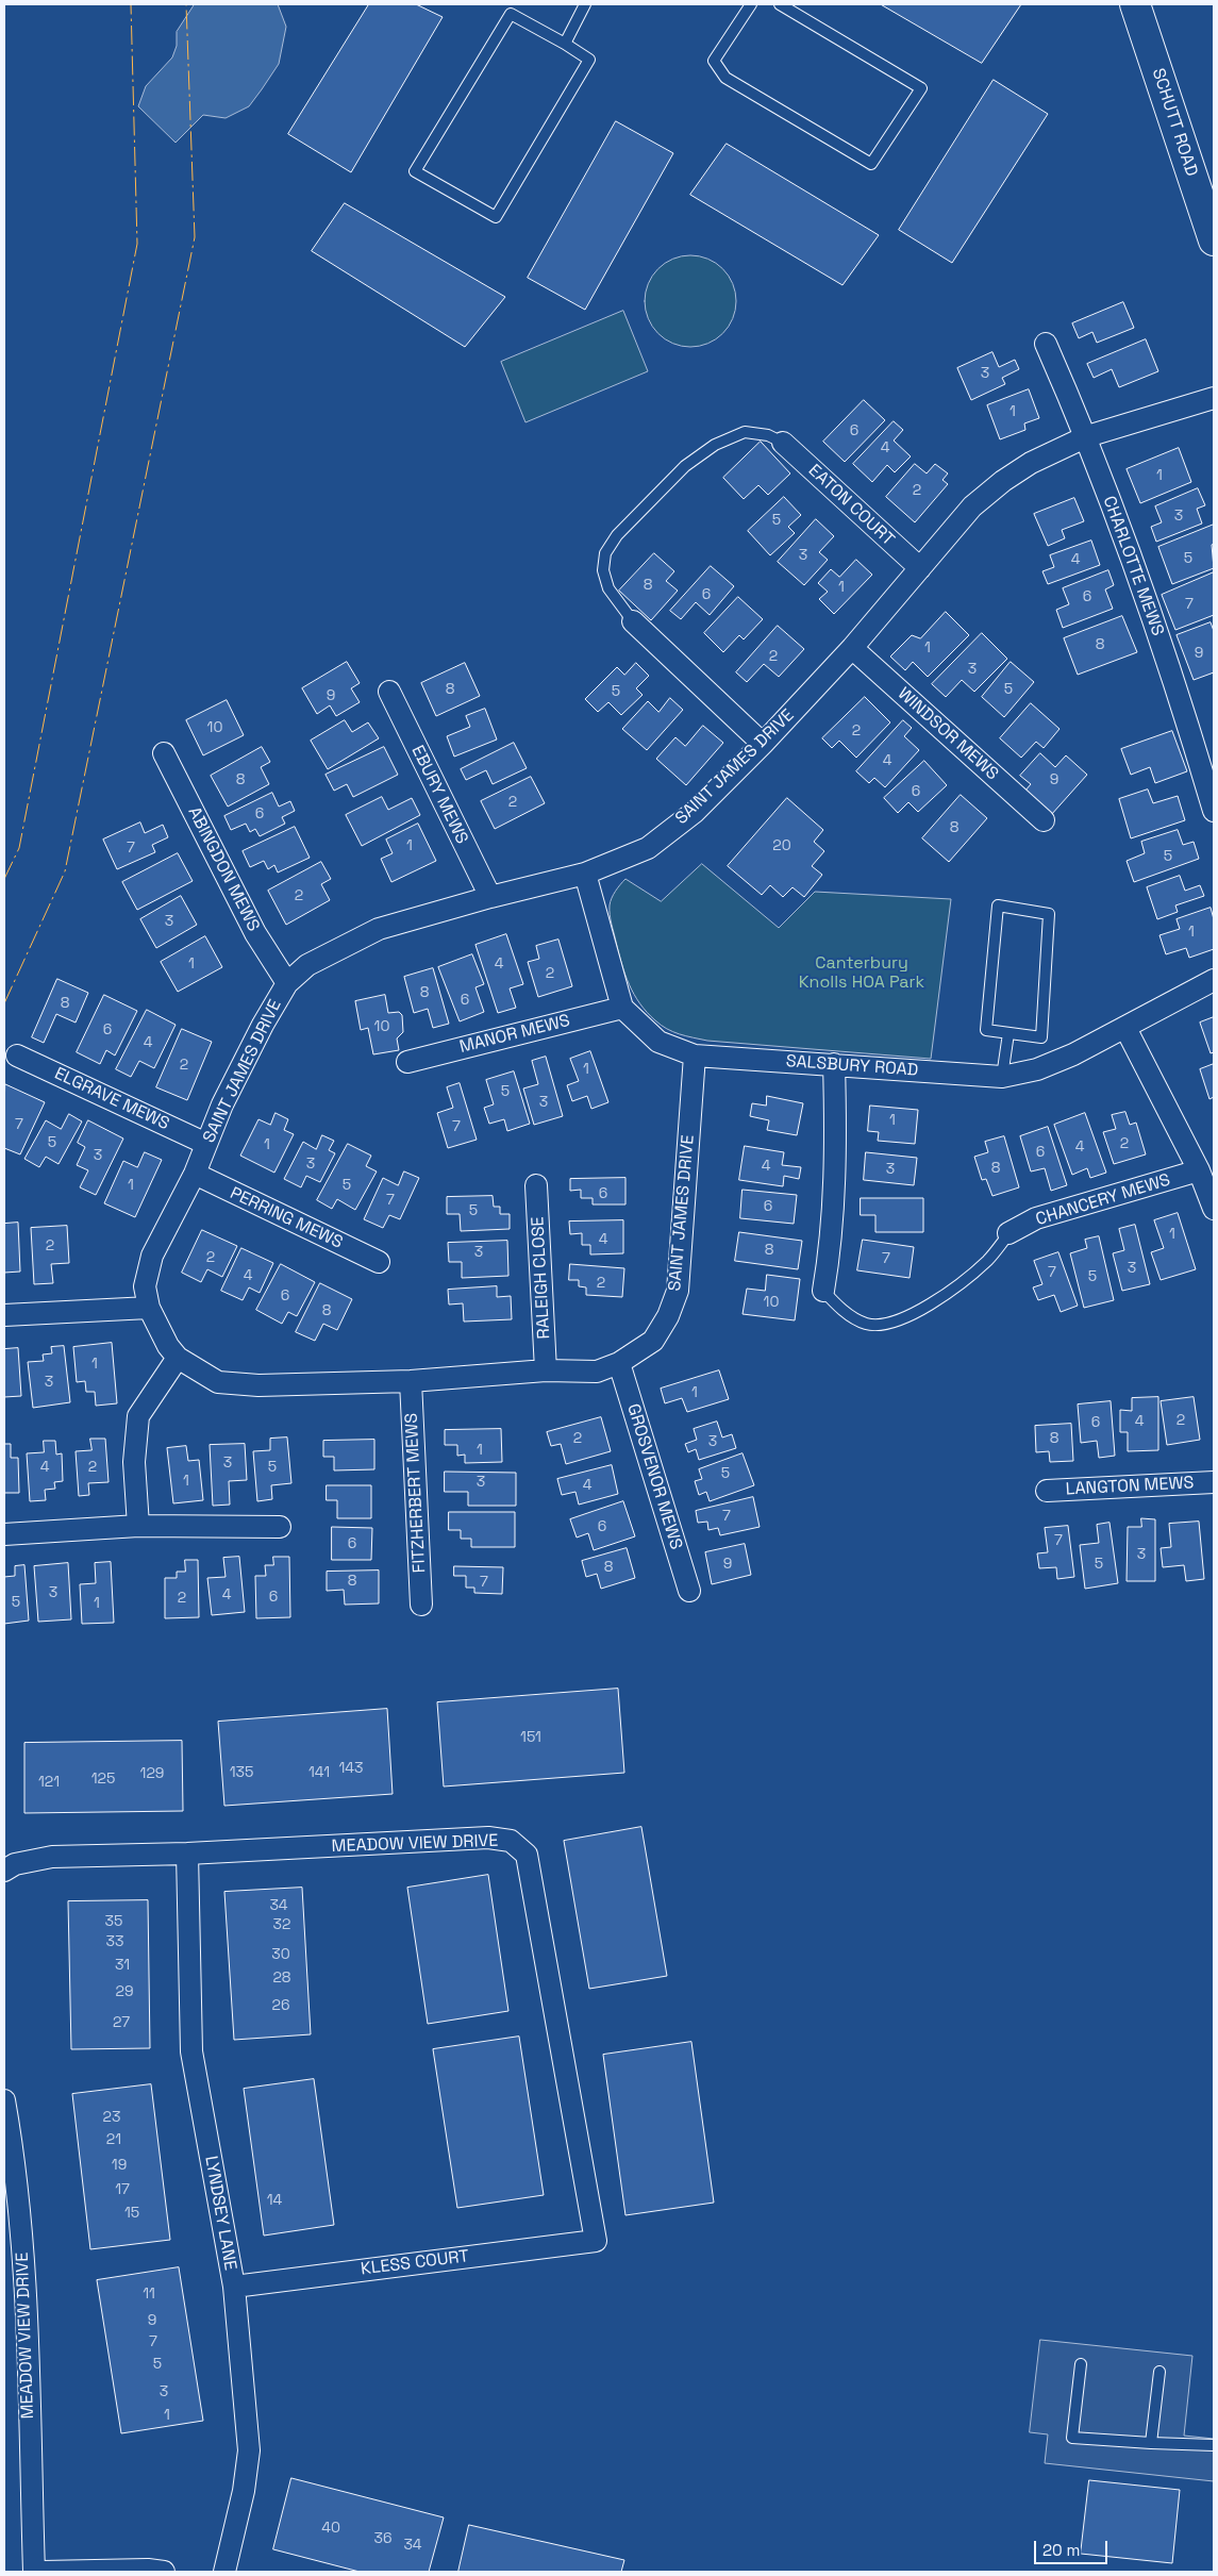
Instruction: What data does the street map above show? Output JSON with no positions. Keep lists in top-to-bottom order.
{
  "streets": {
    "street": [
      "SCHUTT ROAD",
      "EATON COURT",
      "CHARLOTTE MEWS",
      "WINDSOR MEWS",
      "SAINT JAMES DRIVE",
      "EBURY MEWS",
      "ABINGDON MEWS",
      "MANOR MEWS",
      "SALSBURY ROAD",
      "ELGRAVE MEWS",
      "CHANCERY MEWS",
      "PERRING MEWS",
      "RALEIGH CLOSE",
      "GROSVENOR MEWS",
      "LANGTON MEWS",
      "FITZHERBERT MEWS",
      "MEADOW VIEW DRIVE",
      "LYNDSEY LANE",
      "KLESS COURT"
    ]
  },
  "crossings": [
    ["EATON COURT", "SAINT JAMES DRIVE"],
    ["CHARLOTTE MEWS", "SAINT JAMES DRIVE"],
    ["WINDSOR MEWS", "SAINT JAMES DRIVE"],
    ["SAINT JAMES DRIVE", "EBURY MEWS"],
    ["SAINT JAMES DRIVE", "ABINGDON MEWS"],
    ["SAINT JAMES DRIVE", "SALSBURY ROAD"],
    ["SAINT JAMES DRIVE", "ELGRAVE MEWS"],
    ["SAINT JAMES DRIVE", "PERRING MEWS"],
    ["SAINT JAMES DRIVE", "RALEIGH CLOSE"],
    ["SAINT JAMES DRIVE", "GROSVENOR MEWS"],
    ["SAINT JAMES DRIVE", "FITZHERBERT MEWS"],
    ["MANOR MEWS", "SALSBURY ROAD"],
    ["MEADOW VIEW DRIVE", "LYNDSEY LANE"],
    ["MEADOW VIEW DRIVE", "KLESS COURT"],
    ["LYNDSEY LANE", "KLESS COURT"]
  ],
  "parks": ["Canterbury Knolls HOA Park"],
  "house_numbers": [
    "3",
    "1",
    "6",
    "4",
    "1",
    "2",
    "3",
    "5",
    "3",
    "5",
    "4",
    "8",
    "1",
    "6",
    "6",
    "7",
    "8",
    "1",
    "9",
    "2",
    "3",
    "8",
    "5",
    "5",
    "9",
    "10",
    "2",
    "4",
    "8",
    "9",
    "6",
    "2",
    "6",
    "8",
    "1",
    "20",
    "7",
    "5",
    "2",
    "3",
    "1",
    "1",
    "4",
    "2",
    "8",
    "6",
    "8",
    "10",
    "6",
    "4",
    "2",
    "1",
    "5",
    "3",
    "1",
    "7",
    "7",
    "5",
    "2",
    "1",
    "4",
    "6",
    "3",
    "3",
    "4",
    "8",
    "3",
    "1",
    "5",
    "6",
    "7",
    "6",
    "5",
    "1",
    "4",
    "2",
    "8",
    "3",
    "2",
    "7",
    "3",
    "7",
    "4",
    "5",
    "2",
    "6",
    "10",
    "8",
    "1",
    "3",
    "1",
    "2",
    "4",
    "6",
    "2",
    "8",
    "3",
    "1",
    "3",
    "4",
    "2",
    "5",
    "5",
    "1",
    "3",
    "4",
    "7",
    "6",
    "7",
    "6",
    "3",
    "9",
    "5",
    "8",
    "8",
    "7",
    "3",
    "4",
    "6",
    "2",
    "5",
    "1",
    "151",
    "143",
    "135",
    "141",
    "129",
    "125",
    "121",
    "34",
    "35",
    "32",
    "33",
    "30",
    "31",
    "28",
    "29",
    "26",
    "27",
    "23",
    "21",
    "19",
    "17",
    "14",
    "15",
    "11",
    "9",
    "7",
    "5",
    "3",
    "1",
    "40",
    "36",
    "34"
  ],
  "scale_bar": "20 m"
}
